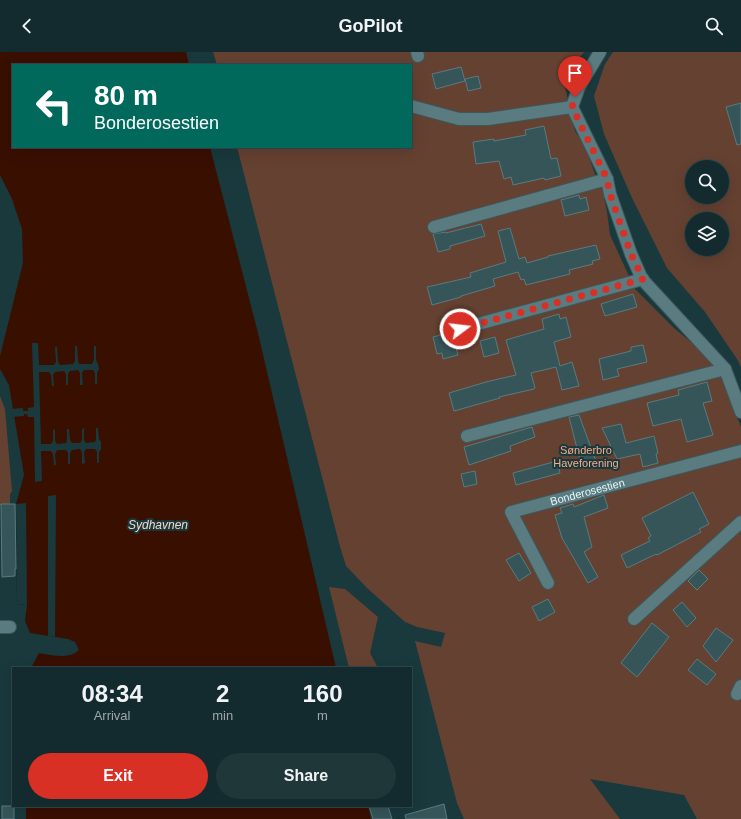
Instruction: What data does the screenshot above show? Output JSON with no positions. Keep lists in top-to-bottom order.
{
  "streets": {
    "lane": ["Bonderosestien"]
  },
  "water": ["Sydhavnen"],
  "parks": ["Sønderbro Haveforening"],
  "page": {
    "header": "GoPilot",
    "turn": ["80 m", "Bonderosestien"],
    "eta": [
      "08:34",
      "Arrival",
      "2",
      "min",
      "160",
      "m"
    ],
    "buttons": ["Exit", "Share"]
  }
}
